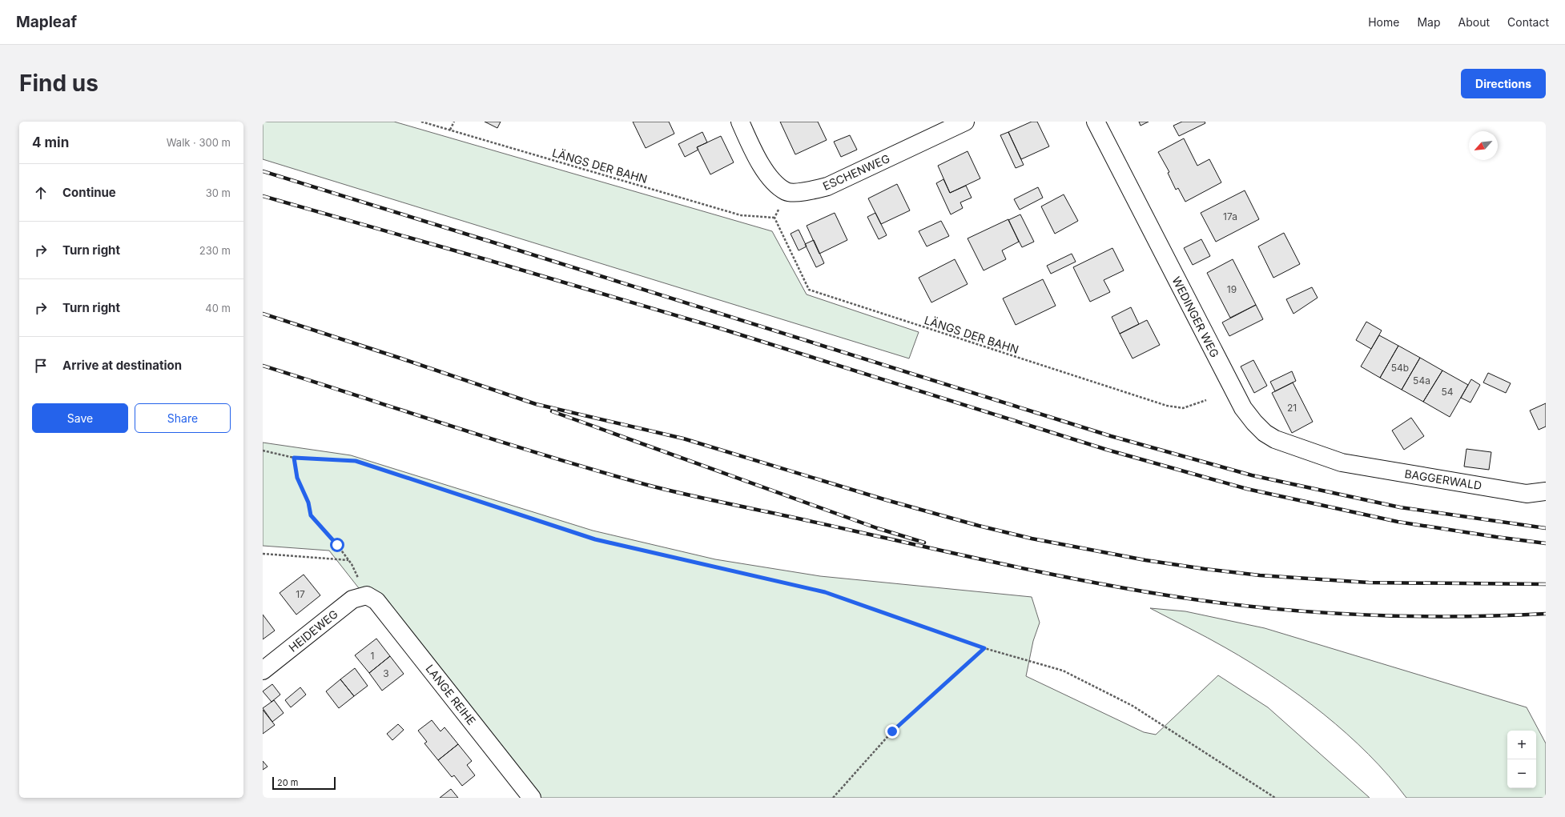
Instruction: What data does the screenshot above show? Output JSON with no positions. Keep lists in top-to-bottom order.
{
  "streets": {
    "street": [
      "ESCHENWEG",
      "WEDINGER WEG",
      "BAGGERWALD",
      "HEIDEWEG",
      "LANGE REIHE"
    ],
    "path": ["LÄNGS DER BAHN"]
  },
  "crossings": [
    ["WEDINGER WEG", "BAGGERWALD"],
    ["HEIDEWEG", "LANGE REIHE"]
  ],
  "house_numbers": [
    "17a",
    "19",
    "54b",
    "54a",
    "54",
    "21",
    "17",
    "1",
    "3"
  ],
  "scale_bar": "20 m",
  "north": "bottom left",
  "page": {
    "header": "Mapleaf",
    "nav": [
      "Home",
      "Map",
      "About",
      "Contact"
    ],
    "buttons": [
      "Directions",
      ["Save", "Share"]
    ],
    "title": "Find us",
    "heading": ["4 min", "Walk · 300 m"],
    "list": [
      ["Continue", "30 m"],
      ["Turn right", "230 m"],
      ["Turn right", "40 m"],
      "Arrive at destination"
    ],
    "map_buttons": ["+", "−"],
    "scale": "20 m"
  }
}
